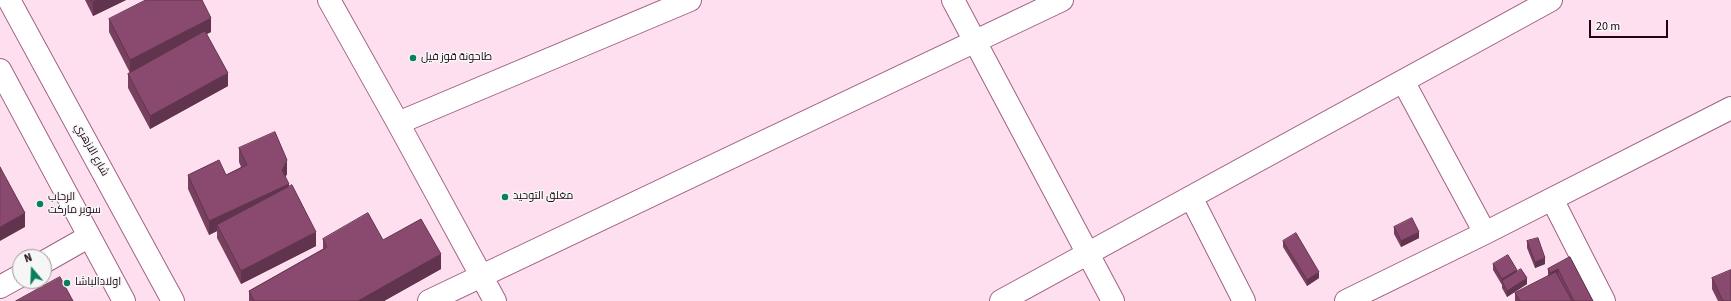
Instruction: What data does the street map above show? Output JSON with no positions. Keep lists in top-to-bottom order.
{
  "streets": {
    "street": ["شارع الازهري"]
  },
  "places": [
    "طاحونة قوز فيل",
    "مغلق التوحيد",
    "الرحاب سوبر ماركت",
    "اولادالباشا"
  ],
  "scale_bar": "20 m",
  "north": "top"
}
